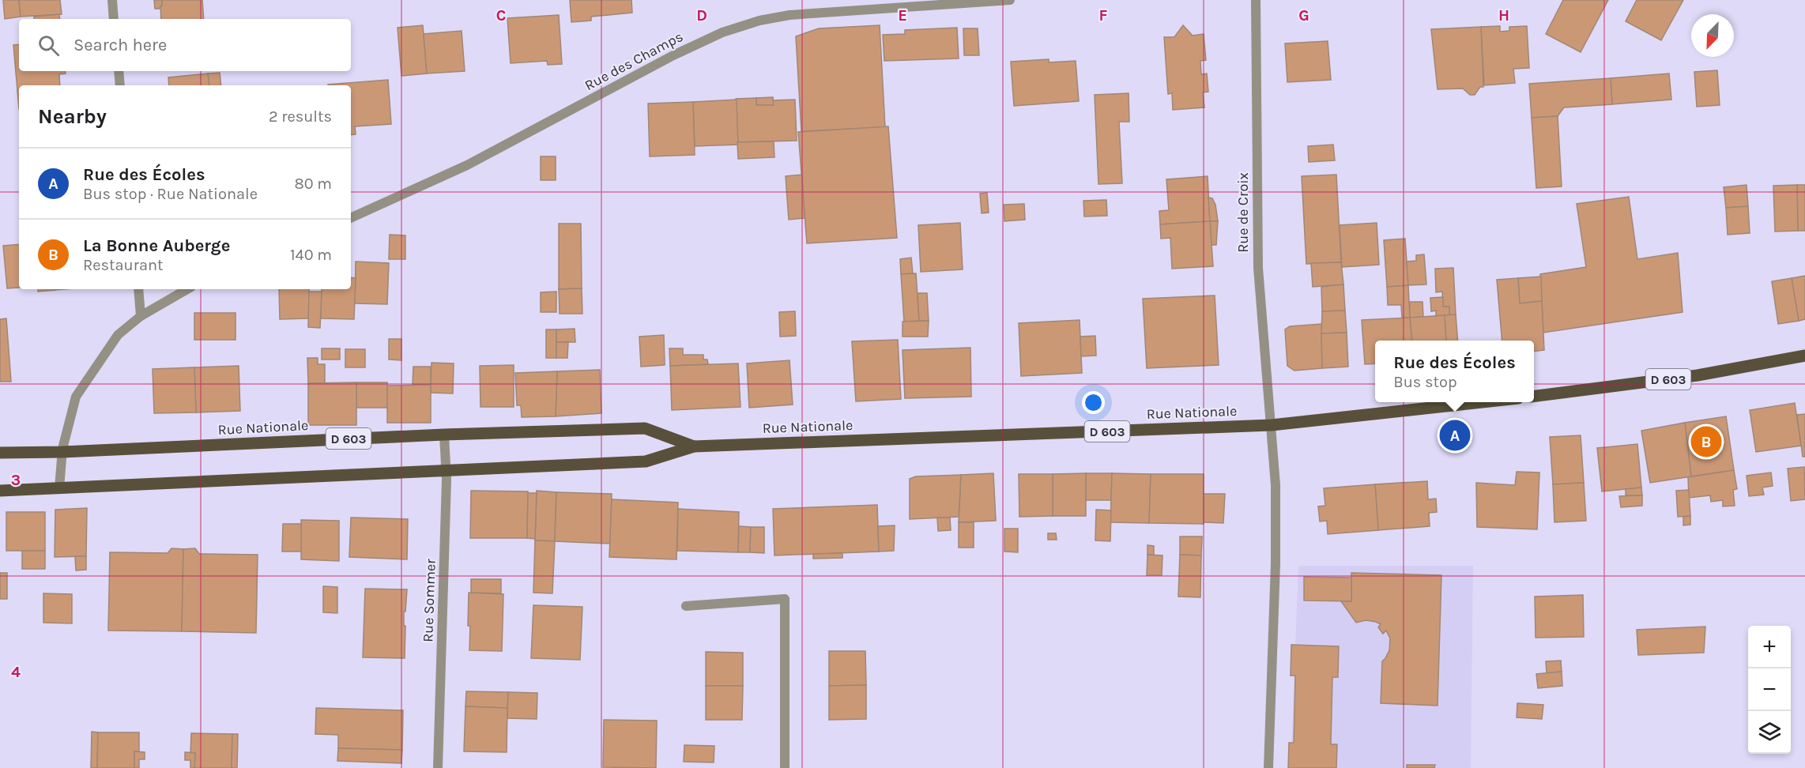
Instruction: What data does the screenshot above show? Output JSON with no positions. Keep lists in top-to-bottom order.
{
  "streets": {
    "main road": ["D 603", "Rue Nationale"],
    "street": ["Rue des Champs", "Rue de Croix", "Rue Sommer"]
  },
  "crossings": [
    ["Rue de Croix", "Rue Nationale"],
    ["Rue Nationale", "Rue Sommer"]
  ],
  "north": "bottom left",
  "page": {
    "search": "Search here",
    "heading": ["Nearby", "2 results"],
    "list": [
      {
        "mark": "A",
        "name": "Rue des Écoles",
        "note": "Bus stop · Rue Nationale",
        "value": "80 m"
      },
      {
        "mark": "B",
        "name": "La Bonne Auberge",
        "note": "Restaurant",
        "value": "140 m"
      }
    ],
    "popup": ["Rue des Écoles", "Bus stop"],
    "pins": ["A", "B"],
    "map_buttons": ["+", "−"]
  },
  "grid": {
    "columns": [
      "C",
      "D",
      "E",
      "F",
      "G",
      "H"
    ],
    "rows": ["3", "4"]
  }
}
